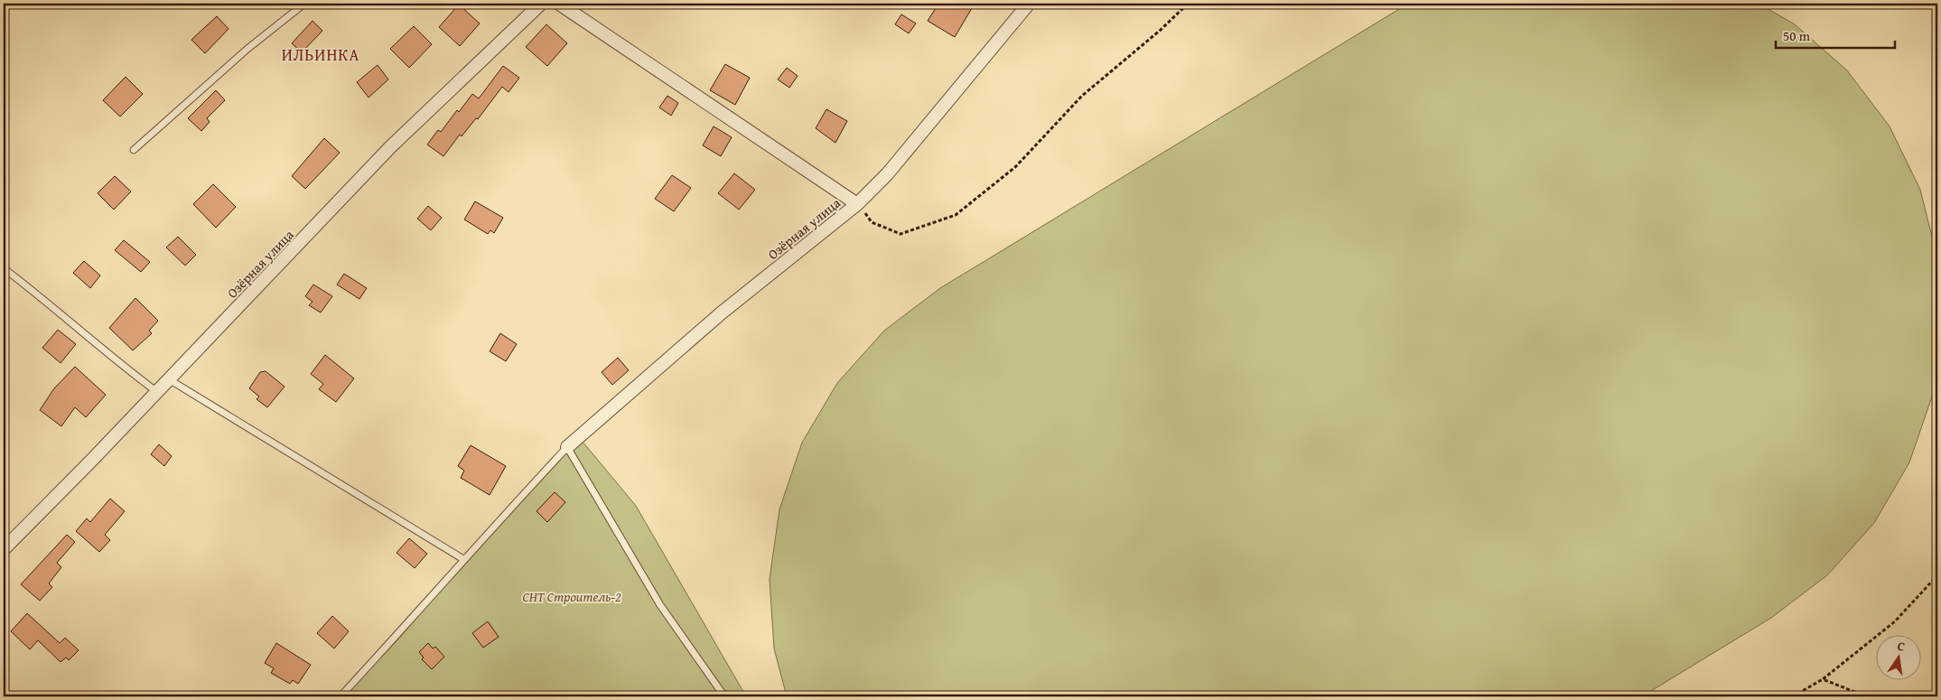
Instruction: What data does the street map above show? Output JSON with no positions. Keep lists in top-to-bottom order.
{
  "streets": {
    "street": ["Озёрная улица"]
  },
  "districts": ["ИЛЬИНКА"],
  "parks": ["СНТ Строитель-2"],
  "scale_bar": "50 m",
  "north": "top"
}
